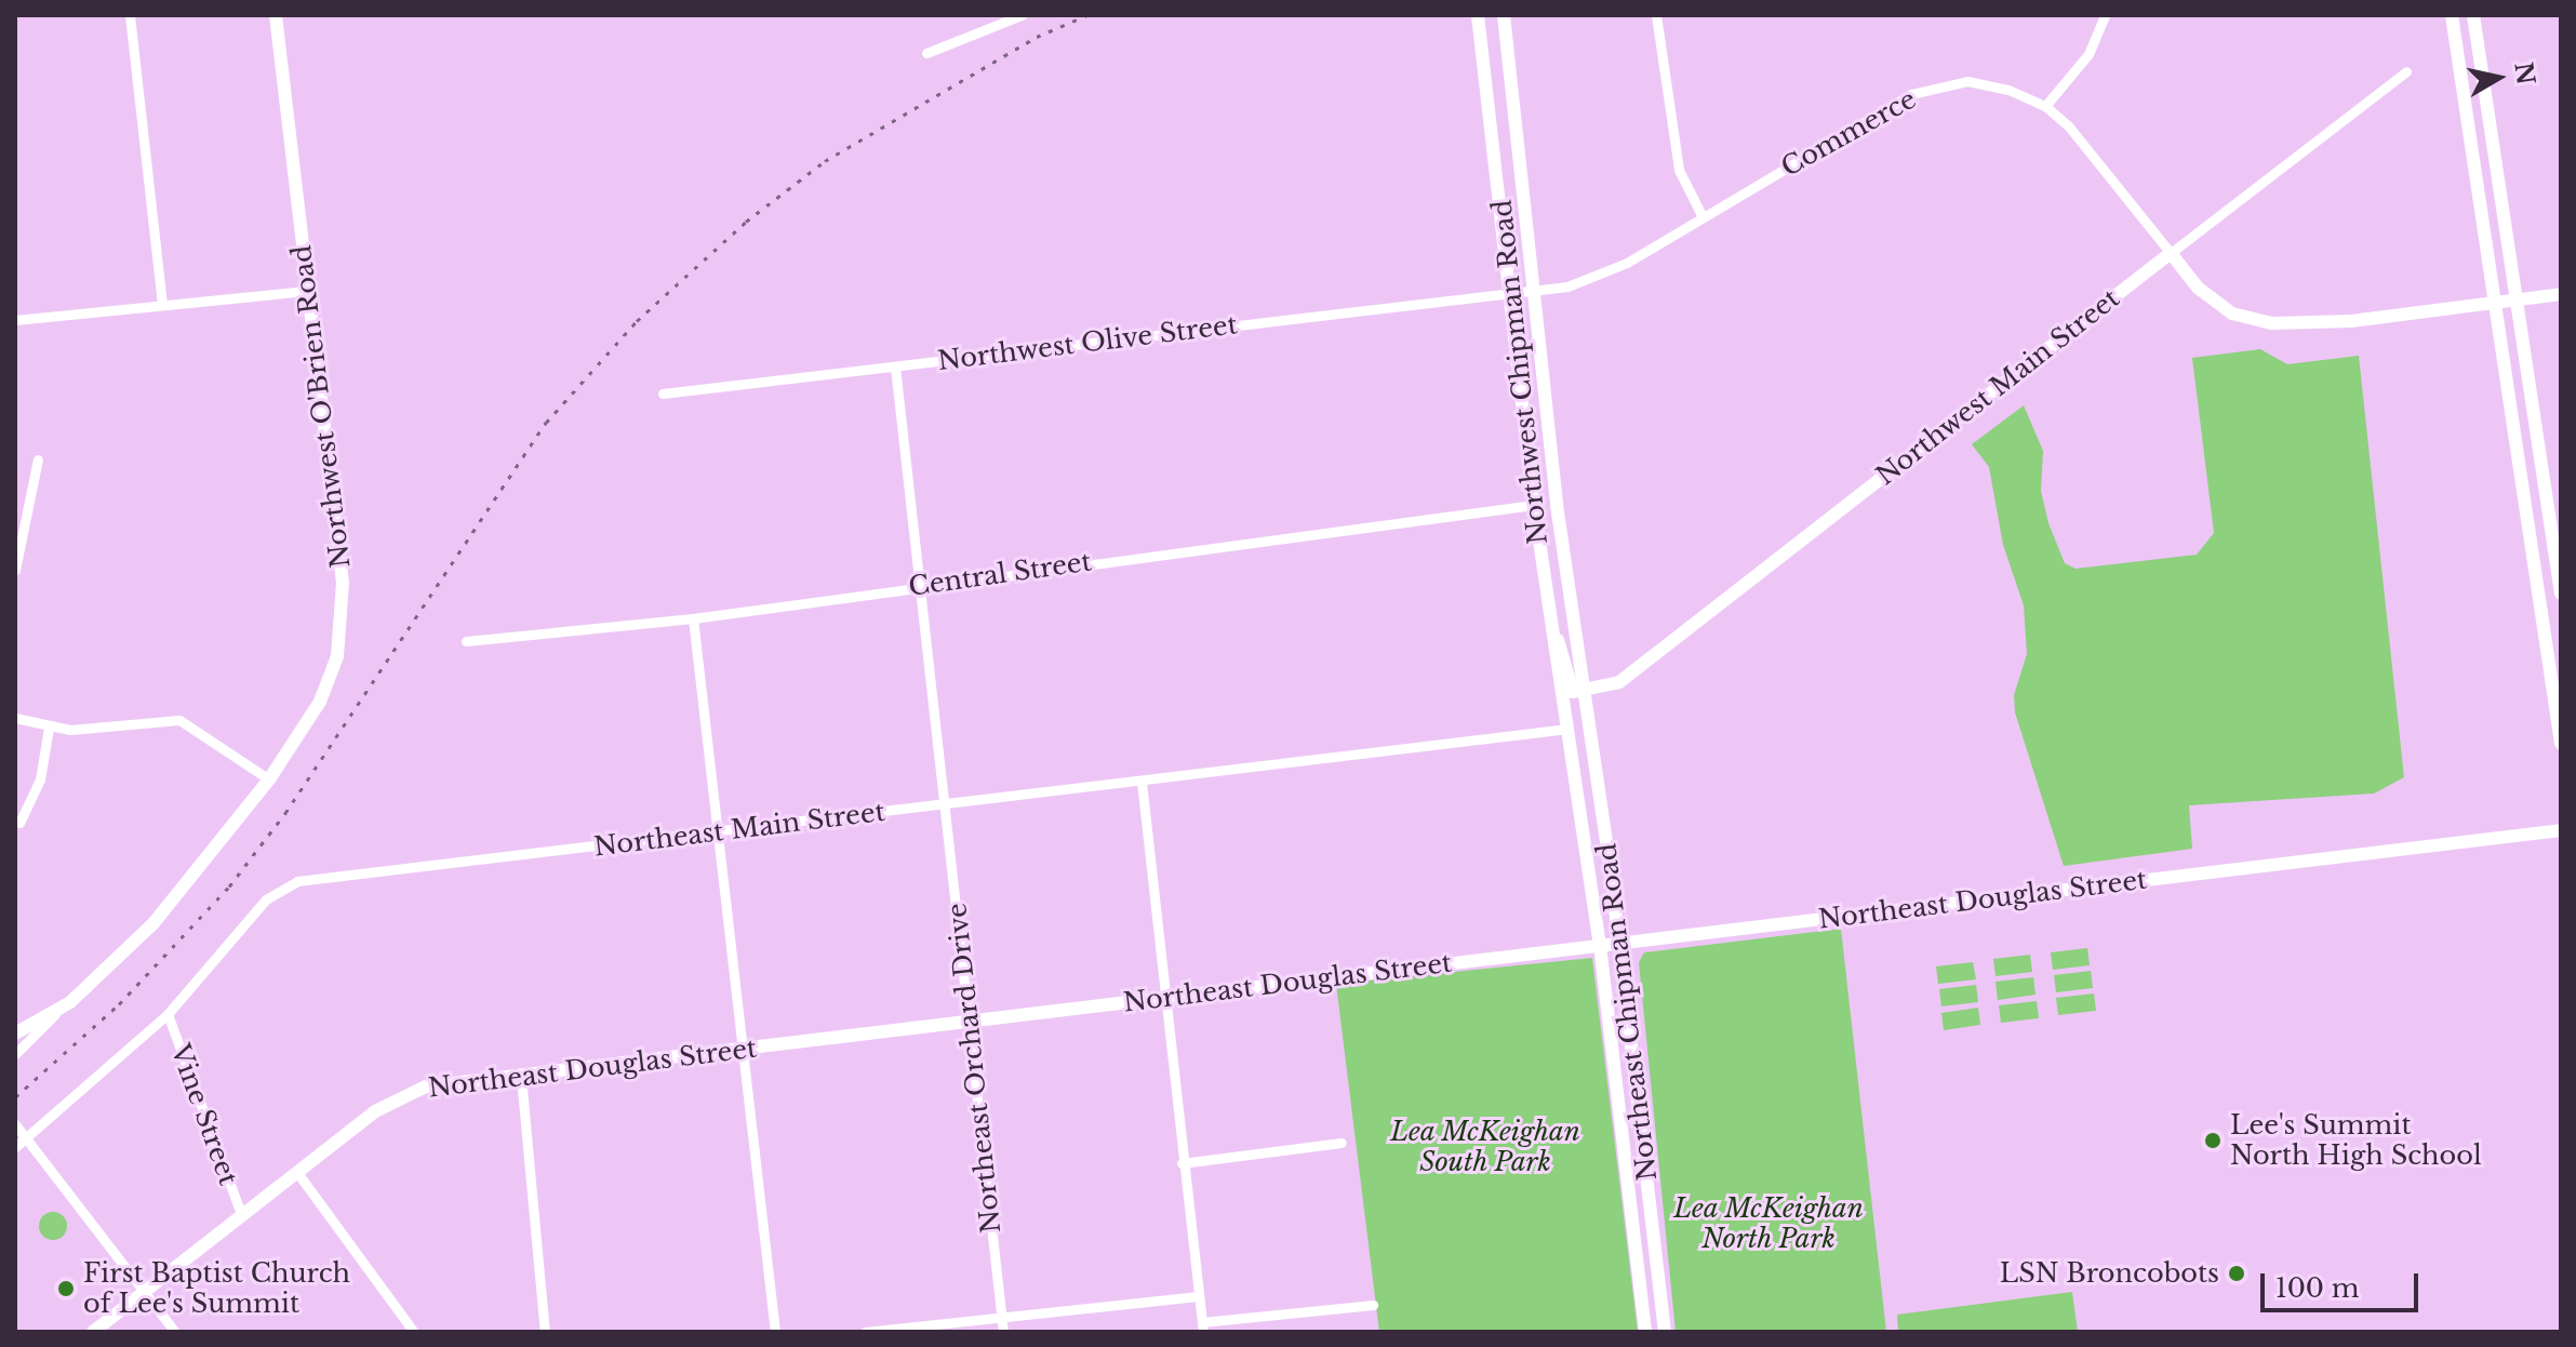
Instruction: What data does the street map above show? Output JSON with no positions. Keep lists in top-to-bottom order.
{
  "streets": {
    "main road": [
      "Northwest Chipman Road",
      "Northwest Main Street",
      "Northwest O'Brien Road",
      "Northeast Douglas Street",
      "Northeast Chipman Road"
    ],
    "street": [
      "Commerce",
      "Northwest Olive Street",
      "Central Street",
      "Northeast Main Street",
      "Northeast Orchard Drive",
      "Vine Street"
    ]
  },
  "crossings": [
    ["Commerce", "Northwest Olive Street"],
    ["Commerce", "Northwest Chipman Road"],
    ["Commerce", "Northwest Main Street"],
    ["Northwest Olive Street", "Northwest Chipman Road"],
    ["Northwest Olive Street", "Northeast Orchard Drive"],
    ["Northwest Chipman Road", "Northwest Main Street"],
    ["Northwest Chipman Road", "Central Street"],
    ["Northwest Chipman Road", "Northeast Main Street"],
    ["Northwest Chipman Road", "Northeast Chipman Road"],
    ["Northwest Main Street", "Northeast Chipman Road"],
    ["Central Street", "Northeast Orchard Drive"],
    ["Northeast Main Street", "Northeast Chipman Road"],
    ["Northeast Main Street", "Northeast Orchard Drive"],
    ["Northeast Main Street", "Vine Street"],
    ["Northeast Douglas Street", "Northeast Chipman Road"],
    ["Northeast Douglas Street", "Northeast Orchard Drive"],
    ["Northeast Douglas Street", "Vine Street"]
  ],
  "parks": ["Lea McKeighan South Park", "Lea McKeighan North Park"],
  "places": ["Lee's Summit North High School", "LSN Broncobots", "First Baptist Church of Lee's Summit"],
  "scale_bar": "100 m",
  "north": "right"
}
